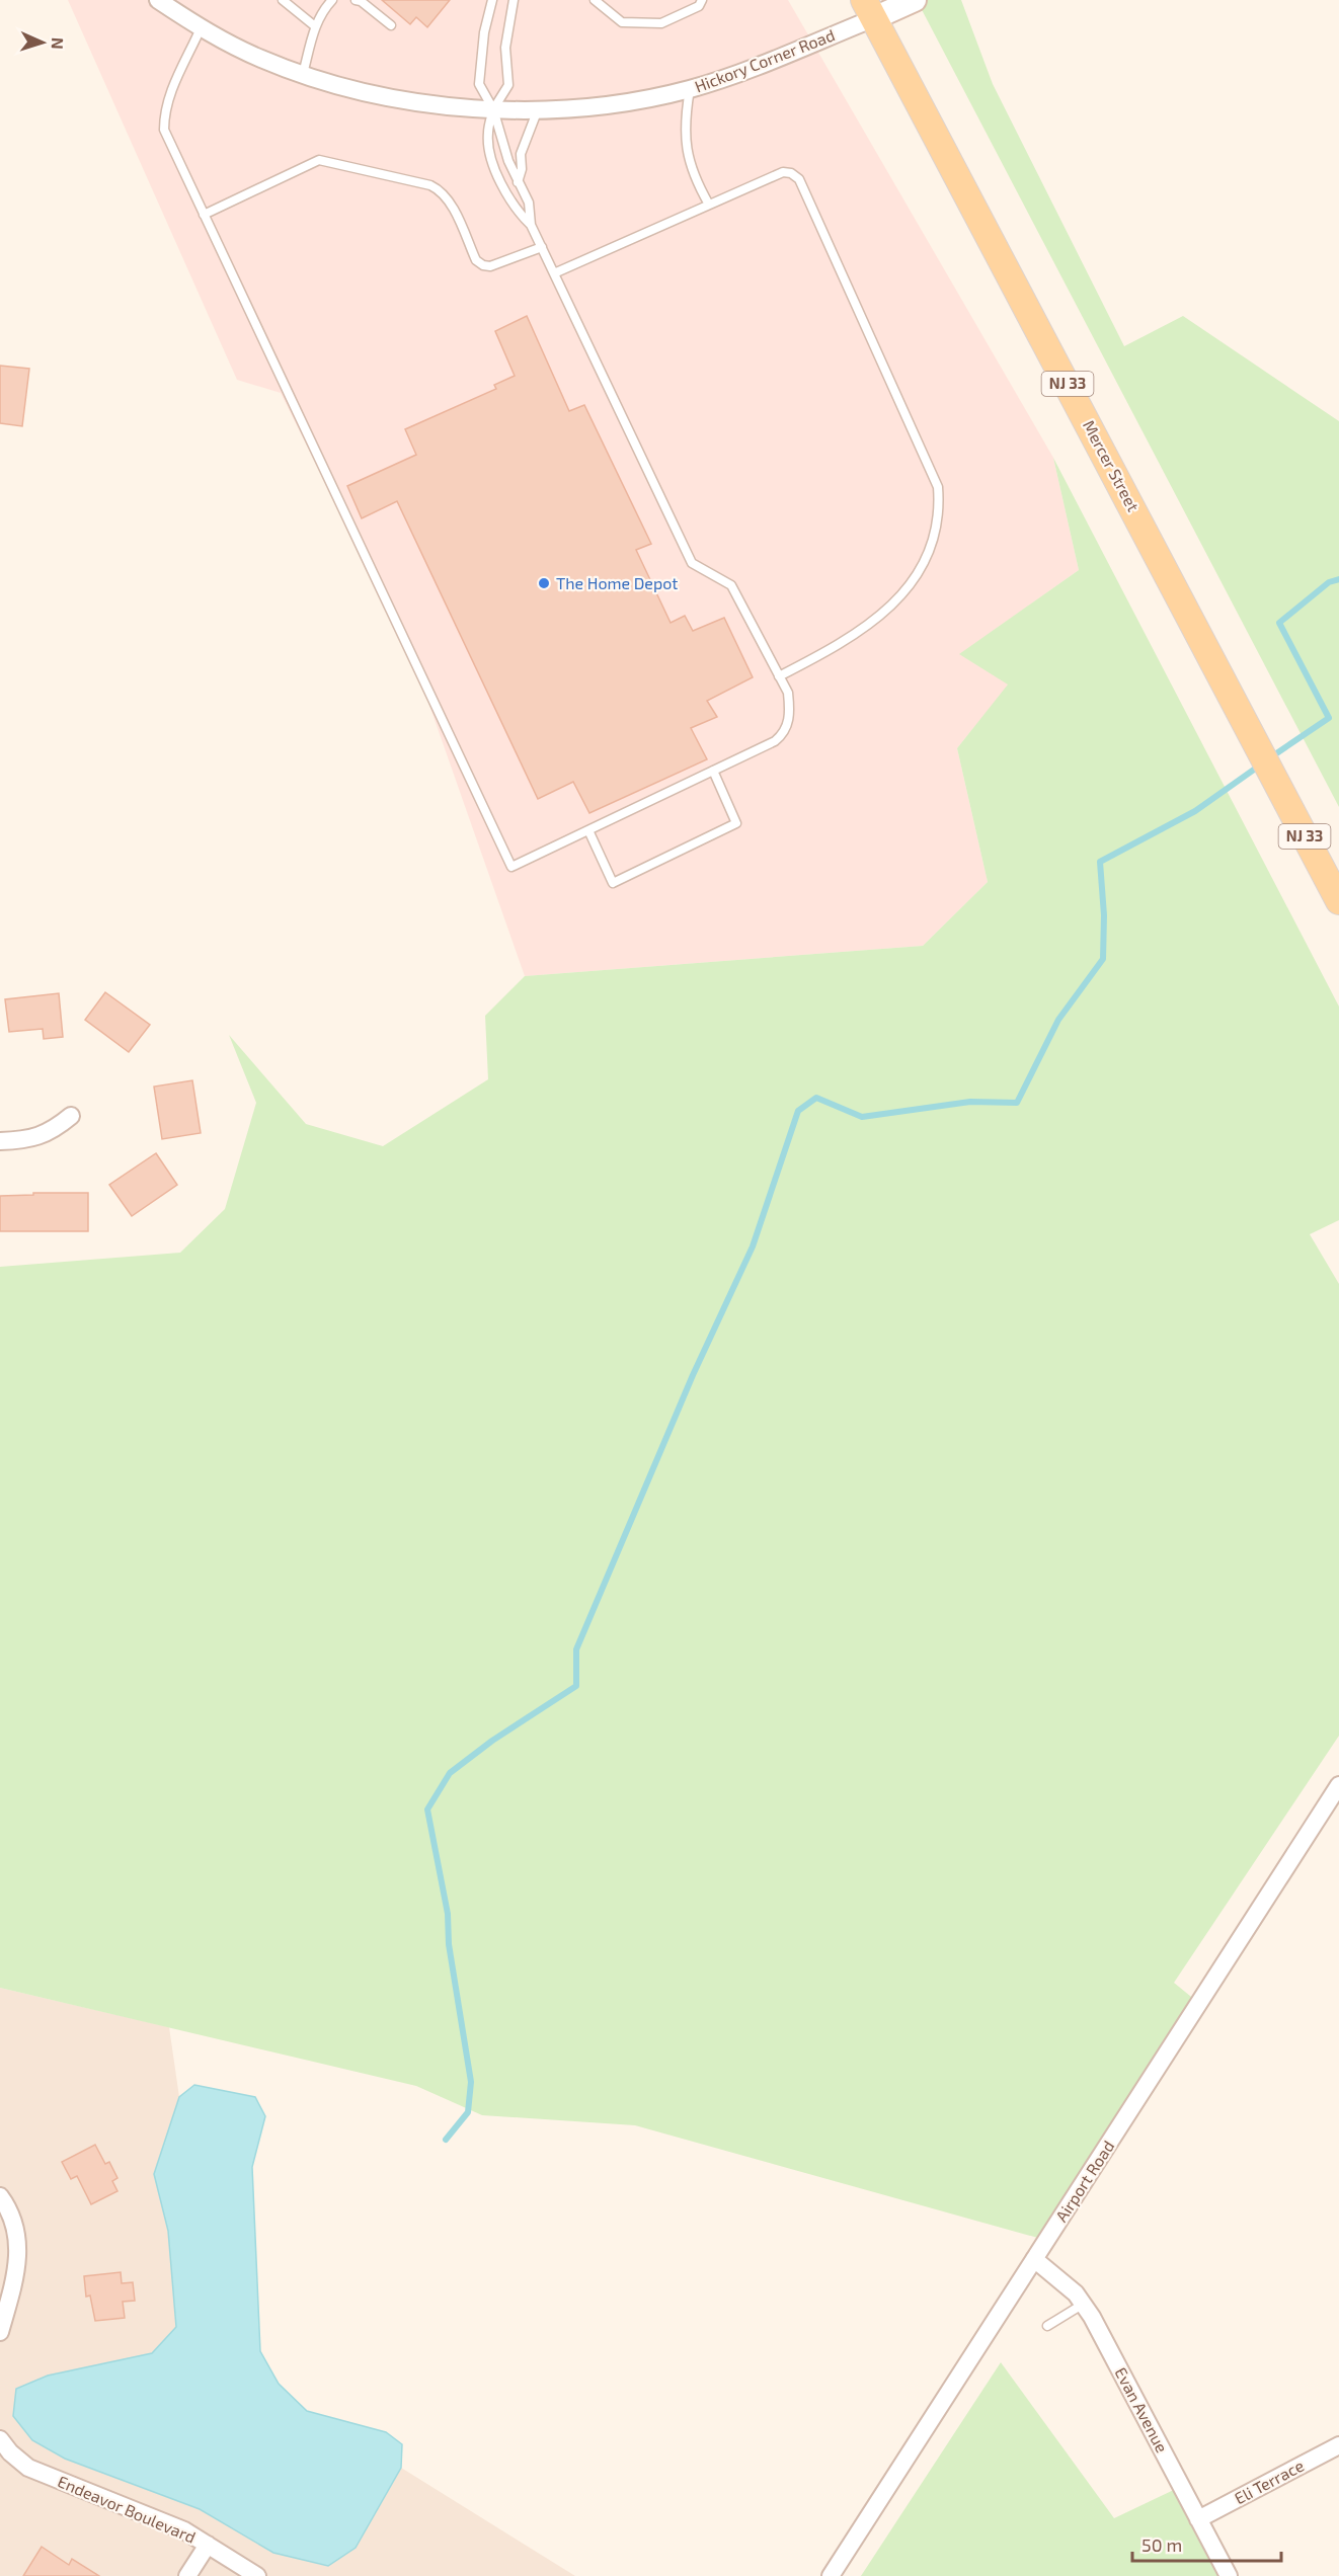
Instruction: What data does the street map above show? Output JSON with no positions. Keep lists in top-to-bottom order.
{
  "streets": {
    "main road": ["NJ 33", "Mercer Street"],
    "street": [
      "Hickory Corner Road",
      "Airport Road",
      "Evan Avenue",
      "Eli Terrace",
      "Endeavor Boulevard"
    ]
  },
  "crossings": [
    ["Hickory Corner Road", "Mercer Street"],
    ["Airport Road", "Evan Avenue"],
    ["Evan Avenue", "Eli Terrace"]
  ],
  "places": ["The Home Depot"],
  "scale_bar": "50 m",
  "north": "right"
}
